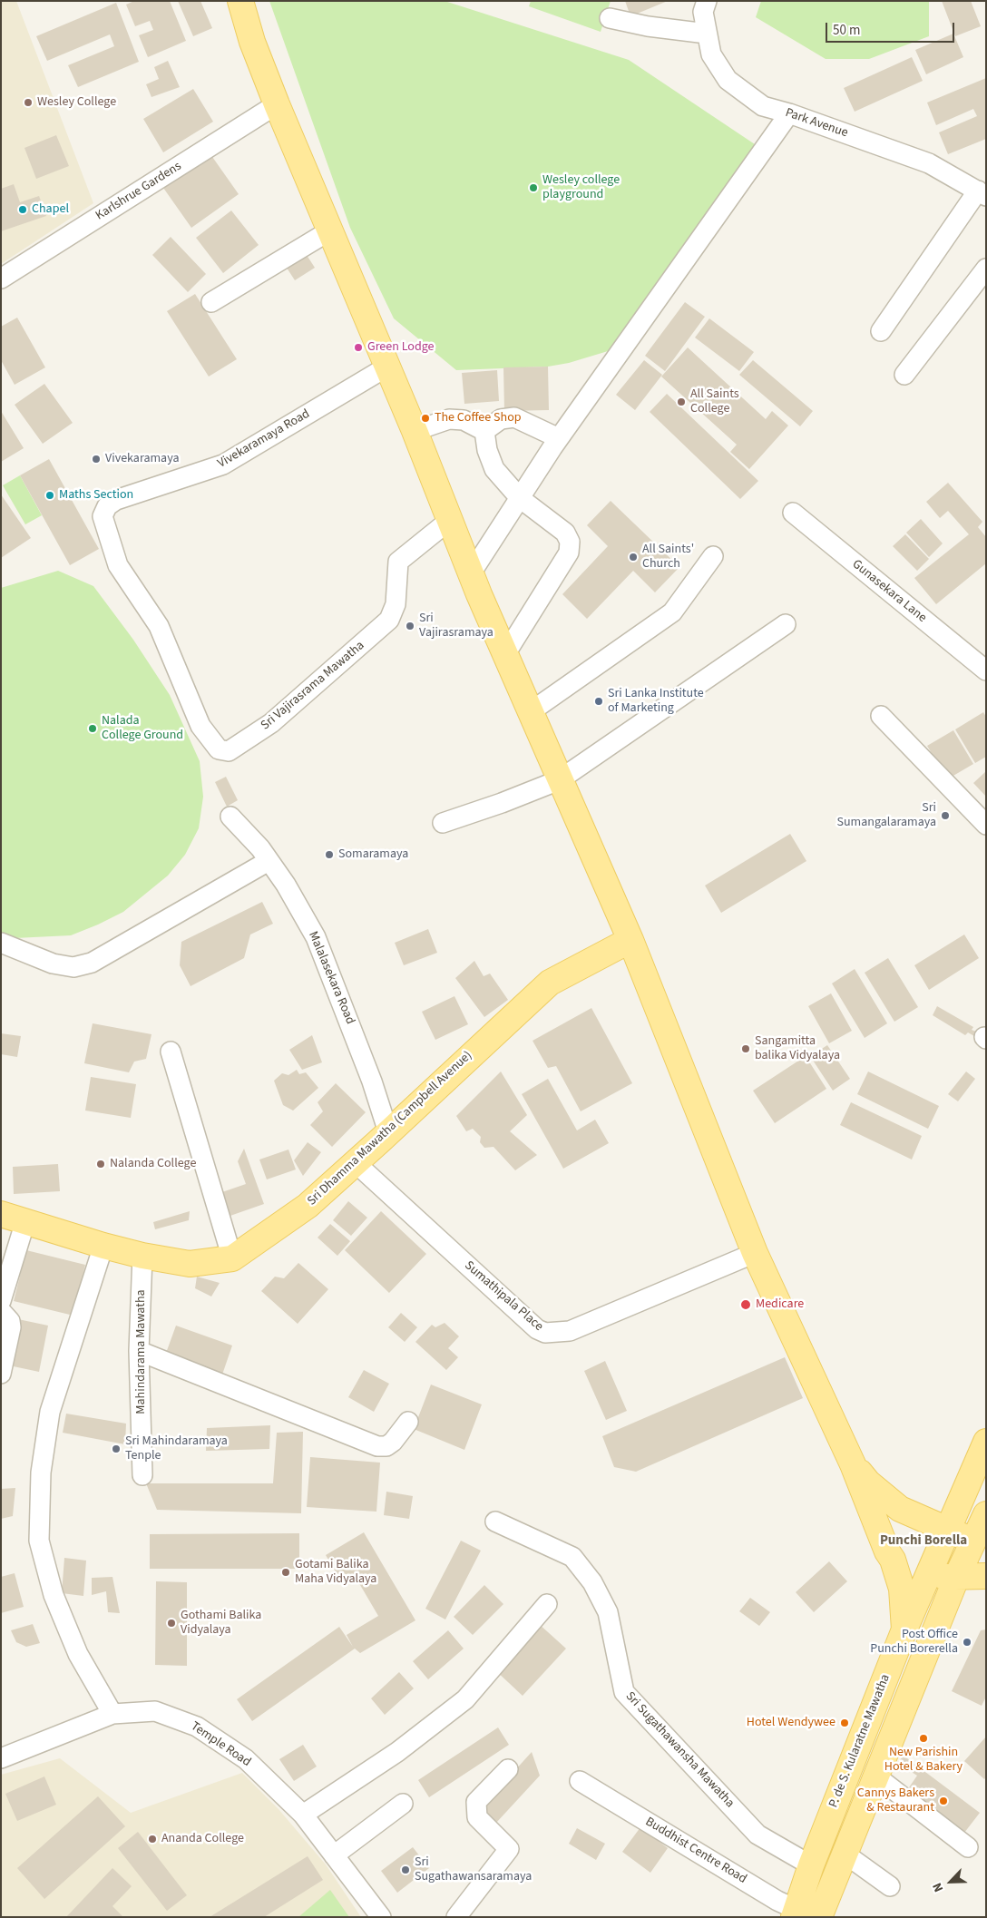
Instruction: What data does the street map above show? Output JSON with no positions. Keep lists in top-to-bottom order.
{
  "streets": {
    "main road": ["Sri Dhamma Mawatha (Campbell Avenue)", "P. de S. Kularatne Mawatha"],
    "street": [
      "Park Avenue",
      "Karlshrue Gardens",
      "Vivekaramaya Road",
      "Gunasekara Lane",
      "Sri Vajirasrama Mawatha",
      "Malalasekara Road",
      "Sumathipala Place",
      "Mahindarama Mawatha",
      "Temple Road",
      "Sri Sugathawansha Mawatha",
      "Buddhist Centre Road"
    ]
  },
  "crossings": [
    ["Vivekaramaya Road", "Sri Vajirasrama Mawatha"],
    ["Malalasekara Road", "Sri Dhamma Mawatha (Campbell Avenue)"],
    ["Sri Dhamma Mawatha (Campbell Avenue)", "Sumathipala Place"],
    ["Sri Dhamma Mawatha (Campbell Avenue)", "Mahindarama Mawatha"],
    ["P. de S. Kularatne Mawatha", "Sri Sugathawansha Mawatha"],
    ["P. de S. Kularatne Mawatha", "Buddhist Centre Road"]
  ],
  "districts": ["Punchi Borella"],
  "places": [
    "Wesley College",
    "Wesley college playground",
    "Chapel",
    "Green Lodge",
    "All Saints College",
    "The Coffee Shop",
    "Vivekaramaya",
    "Maths Section",
    "All Saints' Church",
    "Sri Vajirasramaya",
    "Sri Lanka Institute of Marketing",
    "Nalada College Ground",
    "Sri Sumangalaramaya",
    "Somaramaya",
    "Sangamitta balika Vidyalaya",
    "Nalanda College",
    "Medicare",
    "Sri Mahindaramaya Tenple",
    "Gotami Balika Maha Vidyalaya",
    "Gothami Balika Vidyalaya",
    "Post Office Punchi Borerella",
    "Hotel Wendywee",
    "New Parishin Hotel & Bakery",
    "Cannys Bakers & Restaurant",
    "Ananda College",
    "Sri Sugathawansaramaya"
  ],
  "scale_bar": "50 m",
  "north": "bottom left"
}
